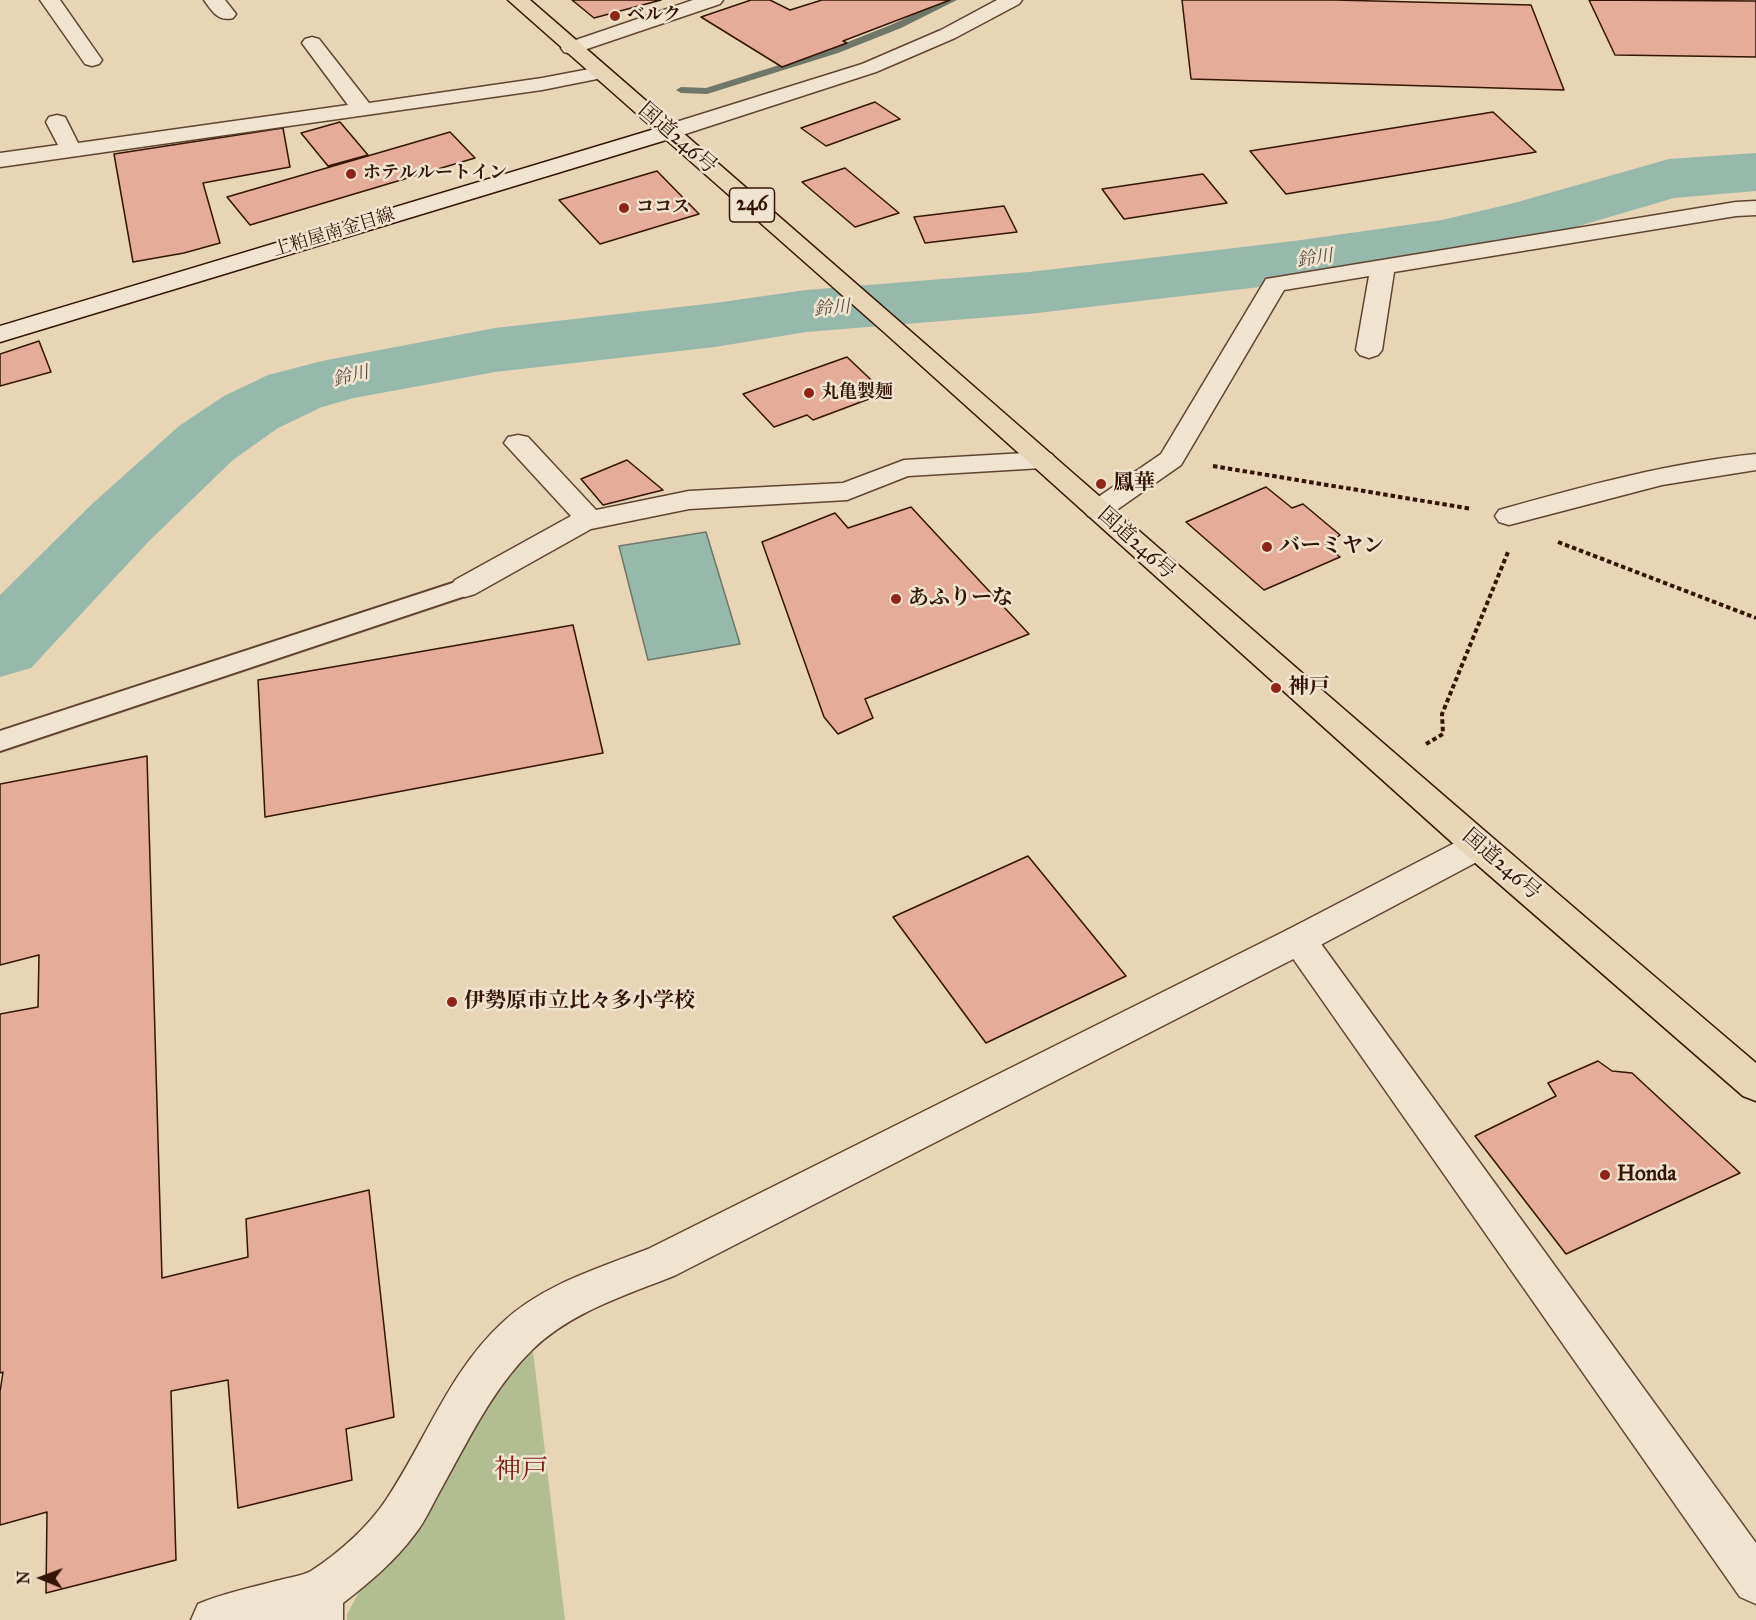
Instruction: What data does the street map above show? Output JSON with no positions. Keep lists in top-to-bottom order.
{
  "streets": {
    "highway": ["国道246号", "246"],
    "street": ["上粕屋南金目線"]
  },
  "crossings": [
    ["国道246号", "上粕屋南金目線"]
  ],
  "districts": ["神戸"],
  "water": ["鈴川"],
  "places": [
    "ベルク",
    "ホテルルートイン",
    "ココス",
    "丸亀製麺",
    "鳳華",
    "バーミヤン",
    "あふりーな",
    "神戸",
    "伊勢原市立比々多小学校",
    "Honda"
  ],
  "north": "left"
}
